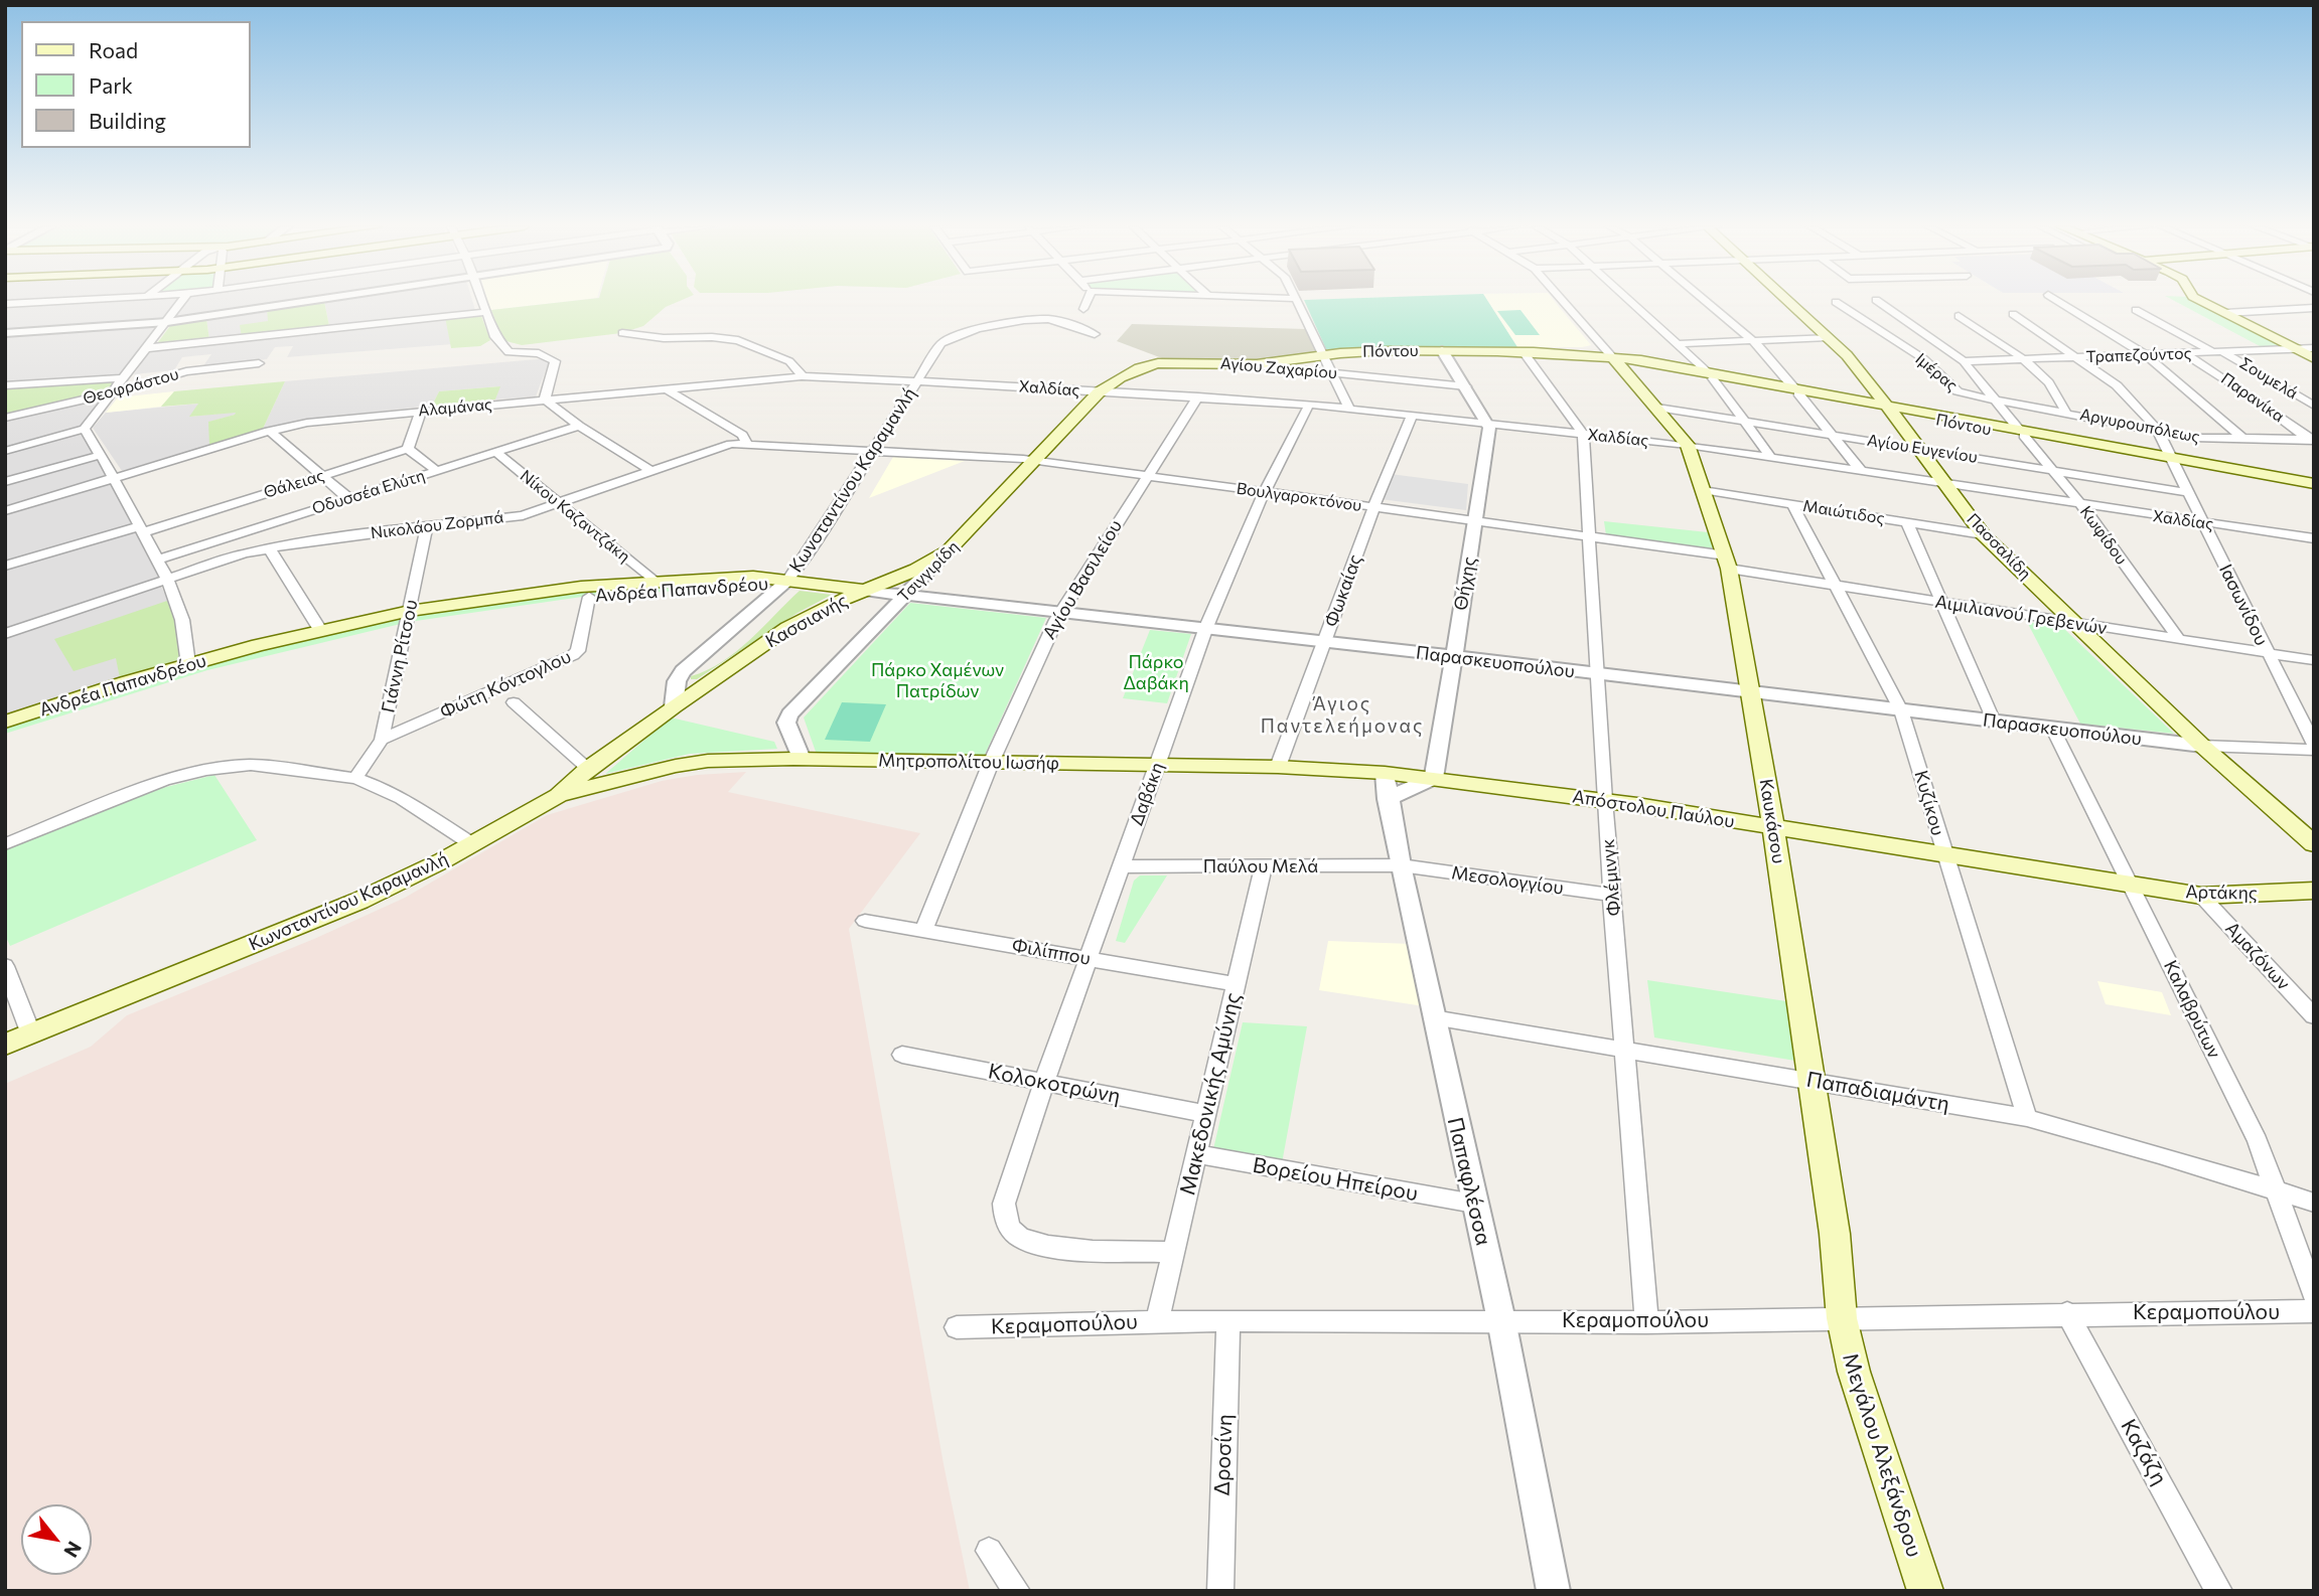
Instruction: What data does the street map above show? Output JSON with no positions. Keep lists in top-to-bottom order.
{
  "streets": {
    "main road": [
      "Πόντου",
      "Αγίου Ζαχαρίου",
      "Κωνσταντίνου Καραμανλή",
      "Πασσαλίδη",
      "Τσιγγιρίδη",
      "Ανδρέα Παπανδρέου",
      "Κασσιανής",
      "Παρασκευοπούλου",
      "Μητροπολίτου Ιωσήφ",
      "Απόστολου Παύλου",
      "Καυκάσου",
      "Αρτάκης",
      "Μεγάλου Αλεξάνδρου"
    ],
    "street": [
      "Τραπεζούντος",
      "Ιμέρας",
      "Σουμελά",
      "Θεοφράστου",
      "Χαλδίας",
      "Παρανίκα",
      "Αλαμάνας",
      "Αργυρουπόλεως",
      "Αγίου Ευγενίου",
      "Θάλειας",
      "Οδυσσέα Ελύτη",
      "Βουλγαροκτόνου",
      "Μαιώτιδος",
      "Νίκου Καζαντζάκη",
      "Νικολάου Ζορμπά",
      "Κωφίδου",
      "Αγίου Βασιλείου",
      "Θήχης",
      "Φωκαίας",
      "Ιασωνίδου",
      "Αιμιλιανού Γρεβενών",
      "Γιάννη Ρίτσου",
      "Φώτη Κόντογλου",
      "Δαβάκη",
      "Κυζίκου",
      "Παύλου Μελά",
      "Φλέμινγκ",
      "Μεσολογγίου",
      "Φιλίππου",
      "Αμαζόνων",
      "Καλαβρύτων",
      "Κολοκοτρώνη",
      "Παπαδιαμάντη",
      "Μακεδονικής Αμύνης",
      "Βορείου Ηπείρου",
      "Παπαφλέσσα",
      "Κεραμοπούλου",
      "Καζάζη",
      "Δροσίνη"
    ]
  },
  "crossings": [
    ["Πόντου", "Αγίου Ζαχαρίου"],
    ["Πόντου", "Κωφίδου"],
    ["Πόντου", "Πασσαλίδη"],
    ["Πόντου", "Ιασωνίδου"],
    ["Πόντου", "Καυκάσου"],
    ["Τραπεζούντος", "Σουμελά"],
    ["Τραπεζούντος", "Παρανίκα"],
    ["Τραπεζούντος", "Κωφίδου"],
    ["Τραπεζούντος", "Ιασωνίδου"],
    ["Αγίου Ζαχαρίου", "Χαλδίας"],
    ["Αγίου Ζαχαρίου", "Τσιγγιρίδη"],
    ["Ιμέρας", "Αργυρουπόλεως"],
    ["Χαλδίας", "Αλαμάνας"],
    ["Χαλδίας", "Κωνσταντίνου Καραμανλή"],
    ["Χαλδίας", "Κωφίδου"],
    ["Χαλδίας", "Πασσαλίδη"],
    ["Χαλδίας", "Τσιγγιρίδη"],
    ["Χαλδίας", "Αγίου Βασιλείου"],
    ["Χαλδίας", "Θήχης"],
    ["Χαλδίας", "Φωκαίας"],
    ["Χαλδίας", "Ιασωνίδου"],
    ["Χαλδίας", "Δαβάκη"],
    ["Χαλδίας", "Καυκάσου"],
    ["Χαλδίας", "Φλέμινγκ"],
    ["Παρανίκα", "Αργυρουπόλεως"],
    ["Αλαμάνας", "Κωνσταντίνου Καραμανλή"],
    ["Αργυρουπόλεως", "Κωφίδου"],
    ["Αργυρουπόλεως", "Ιασωνίδου"],
    ["Αγίου Ευγενίου", "Κωφίδου"],
    ["Αγίου Ευγενίου", "Πασσαλίδη"],
    ["Αγίου Ευγενίου", "Ιασωνίδου"],
    ["Αγίου Ευγενίου", "Καυκάσου"],
    ["Κωνσταντίνου Καραμανλή", "Βουλγαροκτόνου"],
    ["Κωνσταντίνου Καραμανλή", "Νικολάου Ζορμπά"],
    ["Κωνσταντίνου Καραμανλή", "Ανδρέα Παπανδρέου"],
    ["Κωνσταντίνου Καραμανλή", "Κασσιανής"],
    ["Κωνσταντίνου Καραμανλή", "Παρασκευοπούλου"],
    ["Κωνσταντίνου Καραμανλή", "Μητροπολίτου Ιωσήφ"],
    ["Οδυσσέα Ελύτη", "Νίκου Καζαντζάκη"],
    ["Βουλγαροκτόνου", "Νικολάου Ζορμπά"],
    ["Βουλγαροκτόνου", "Τσιγγιρίδη"],
    ["Βουλγαροκτόνου", "Αγίου Βασιλείου"],
    ["Βουλγαροκτόνου", "Θήχης"],
    ["Βουλγαροκτόνου", "Φωκαίας"],
    ["Βουλγαροκτόνου", "Αιμιλιανού Γρεβενών"],
    ["Βουλγαροκτόνου", "Δαβάκη"],
    ["Βουλγαροκτόνου", "Καυκάσου"],
    ["Βουλγαροκτόνου", "Φλέμινγκ"],
    ["Μαιώτιδος", "Πασσαλίδη"],
    ["Μαιώτιδος", "Κυζίκου"],
    ["Μαιώτιδος", "Καυκάσου"],
    ["Νίκου Καζαντζάκη", "Νικολάου Ζορμπά"],
    ["Νίκου Καζαντζάκη", "Ανδρέα Παπανδρέου"],
    ["Νικολάου Ζορμπά", "Γιάννη Ρίτσου"],
    ["Κωφίδου", "Αιμιλιανού Γρεβενών"],
    ["Πασσαλίδη", "Αιμιλιανού Γρεβενών"],
    ["Πασσαλίδη", "Παρασκευοπούλου"],
    ["Τσιγγιρίδη", "Κασσιανής"],
    ["Τσιγγιρίδη", "Παρασκευοπούλου"],
    ["Τσιγγιρίδη", "Μητροπολίτου Ιωσήφ"],
    ["Αγίου Βασιλείου", "Παρασκευοπούλου"],
    ["Αγίου Βασιλείου", "Μητροπολίτου Ιωσήφ"],
    ["Αγίου Βασιλείου", "Φιλίππου"],
    ["Θήχης", "Παρασκευοπούλου"],
    ["Θήχης", "Απόστολου Παύλου"],
    ["Ανδρέα Παπανδρέου", "Γιάννη Ρίτσου"],
    ["Ανδρέα Παπανδρέου", "Παρασκευοπούλου"],
    ["Ανδρέα Παπανδρέου", "Φώτη Κόντογλου"],
    ["Φωκαίας", "Παρασκευοπούλου"],
    ["Φωκαίας", "Μητροπολίτου Ιωσήφ"],
    ["Ιασωνίδου", "Αιμιλιανού Γρεβενών"],
    ["Αιμιλιανού Γρεβενών", "Κυζίκου"],
    ["Αιμιλιανού Γρεβενών", "Καυκάσου"],
    ["Κασσιανής", "Παρασκευοπούλου"],
    ["Γιάννη Ρίτσου", "Φώτη Κόντογλου"],
    ["Παρασκευοπούλου", "Δαβάκη"],
    ["Παρασκευοπούλου", "Κυζίκου"],
    ["Παρασκευοπούλου", "Καυκάσου"],
    ["Παρασκευοπούλου", "Φλέμινγκ"],
    ["Παρασκευοπούλου", "Καλαβρύτων"],
    ["Μητροπολίτου Ιωσήφ", "Δαβάκη"],
    ["Μητροπολίτου Ιωσήφ", "Απόστολου Παύλου"],
    ["Μητροπολίτου Ιωσήφ", "Παπαφλέσσα"],
    ["Δαβάκη", "Παύλου Μελά"],
    ["Δαβάκη", "Φιλίππου"],
    ["Δαβάκη", "Κολοκοτρώνη"],
    ["Δαβάκη", "Μακεδονικής Αμύνης"],
    ["Κυζίκου", "Απόστολου Παύλου"],
    ["Κυζίκου", "Παπαδιαμάντη"],
    ["Απόστολου Παύλου", "Καυκάσου"],
    ["Απόστολου Παύλου", "Φλέμινγκ"],
    ["Απόστολου Παύλου", "Αρτάκης"],
    ["Απόστολου Παύλου", "Καλαβρύτων"],
    ["Απόστολου Παύλου", "Παπαφλέσσα"],
    ["Καυκάσου", "Παπαδιαμάντη"],
    ["Καυκάσου", "Κεραμοπούλου"],
    ["Καυκάσου", "Μεγάλου Αλεξάνδρου"],
    ["Παύλου Μελά", "Μεσολογγίου"],
    ["Παύλου Μελά", "Μακεδονικής Αμύνης"],
    ["Παύλου Μελά", "Παπαφλέσσα"],
    ["Φλέμινγκ", "Μεσολογγίου"],
    ["Φλέμινγκ", "Παπαδιαμάντη"],
    ["Φλέμινγκ", "Κεραμοπούλου"],
    ["Μεσολογγίου", "Παπαφλέσσα"],
    ["Αρτάκης", "Αμαζόνων"],
    ["Αρτάκης", "Καλαβρύτων"],
    ["Φιλίππου", "Μακεδονικής Αμύνης"],
    ["Καλαβρύτων", "Παπαδιαμάντη"],
    ["Κολοκοτρώνη", "Μακεδονικής Αμύνης"],
    ["Παπαδιαμάντη", "Παπαφλέσσα"],
    ["Μακεδονικής Αμύνης", "Βορείου Ηπείρου"],
    ["Μακεδονικής Αμύνης", "Κεραμοπούλου"],
    ["Βορείου Ηπείρου", "Παπαφλέσσα"],
    ["Παπαφλέσσα", "Κεραμοπούλου"],
    ["Κεραμοπούλου", "Καζάζη"],
    ["Κεραμοπούλου", "Δροσίνη"],
    ["Κεραμοπούλου", "Μεγάλου Αλεξάνδρου"]
  ],
  "districts": ["Άγιος Παντελεήμονας"],
  "parks": ["Πάρκο Δαβάκη", "Πάρκο Χαμένων Πατρίδων"],
  "legend": ["Road", "Park", "Building"],
  "north": "bottom right"
}
